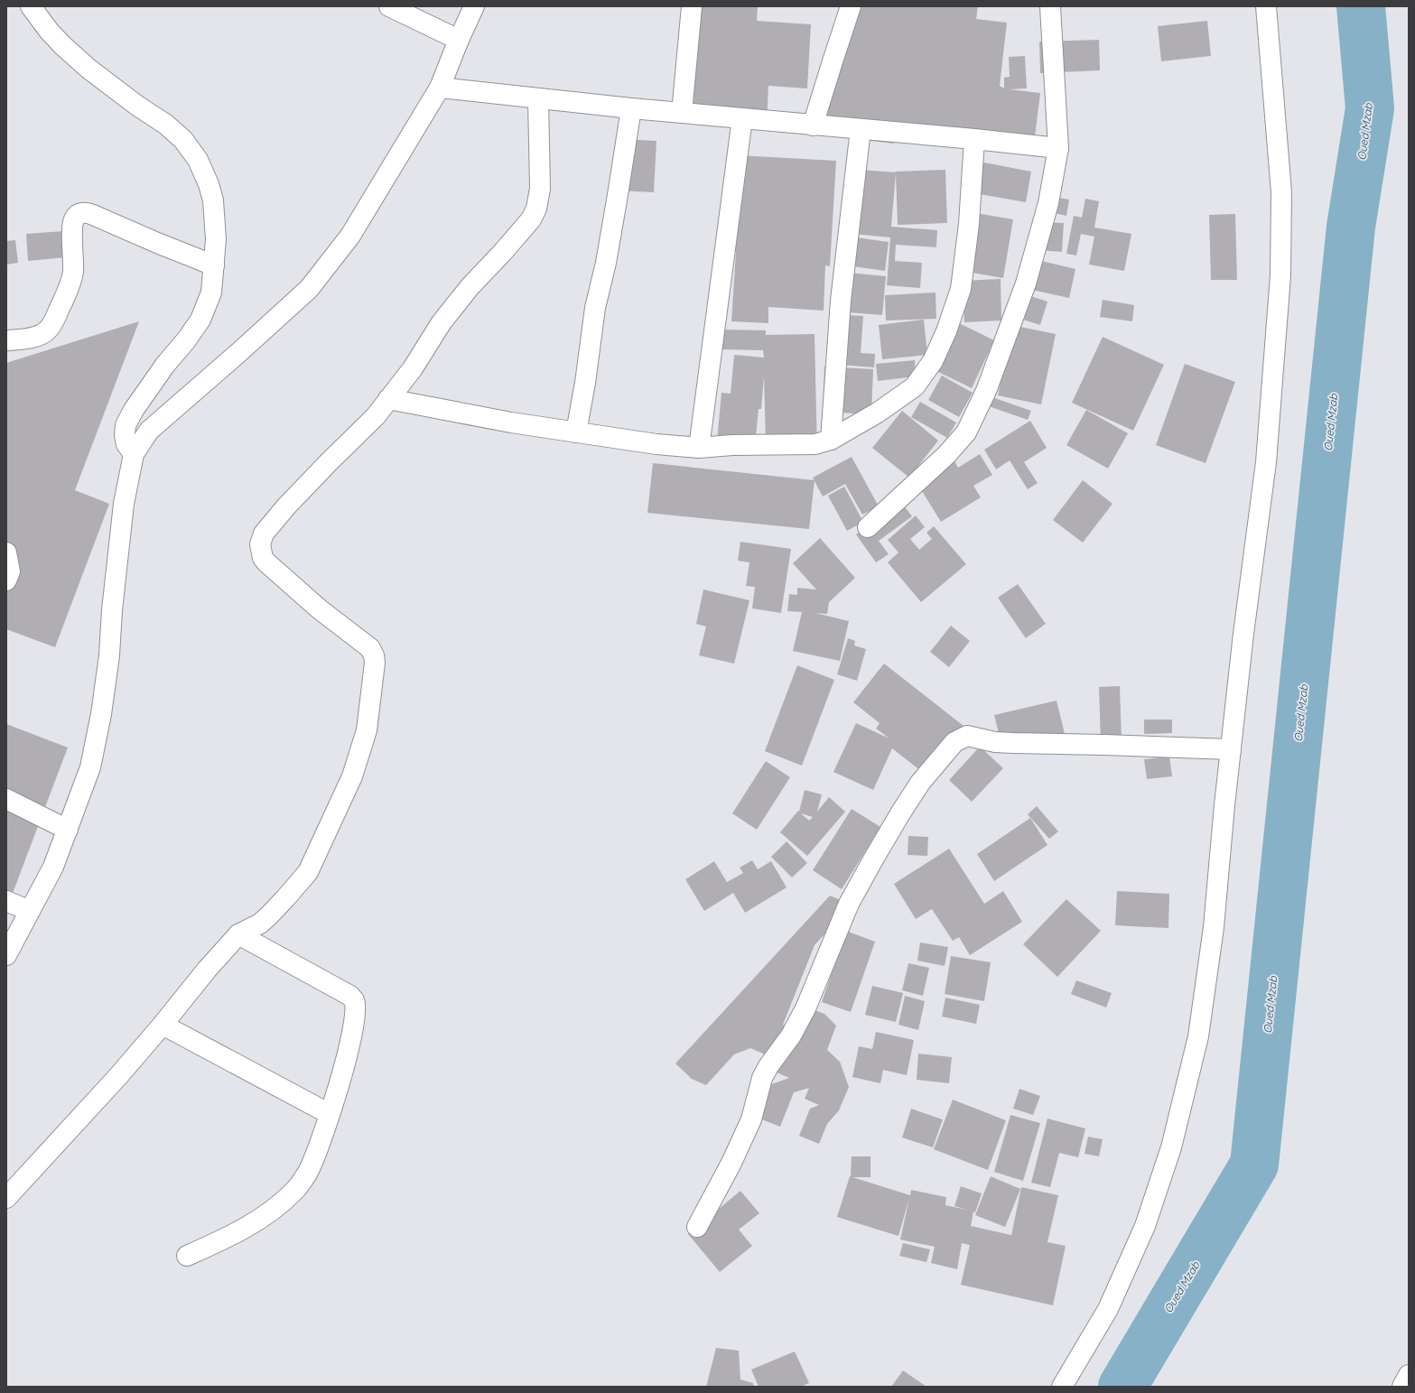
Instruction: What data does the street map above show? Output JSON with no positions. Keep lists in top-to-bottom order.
{
  "water": ["Oued Mzab"]
}
